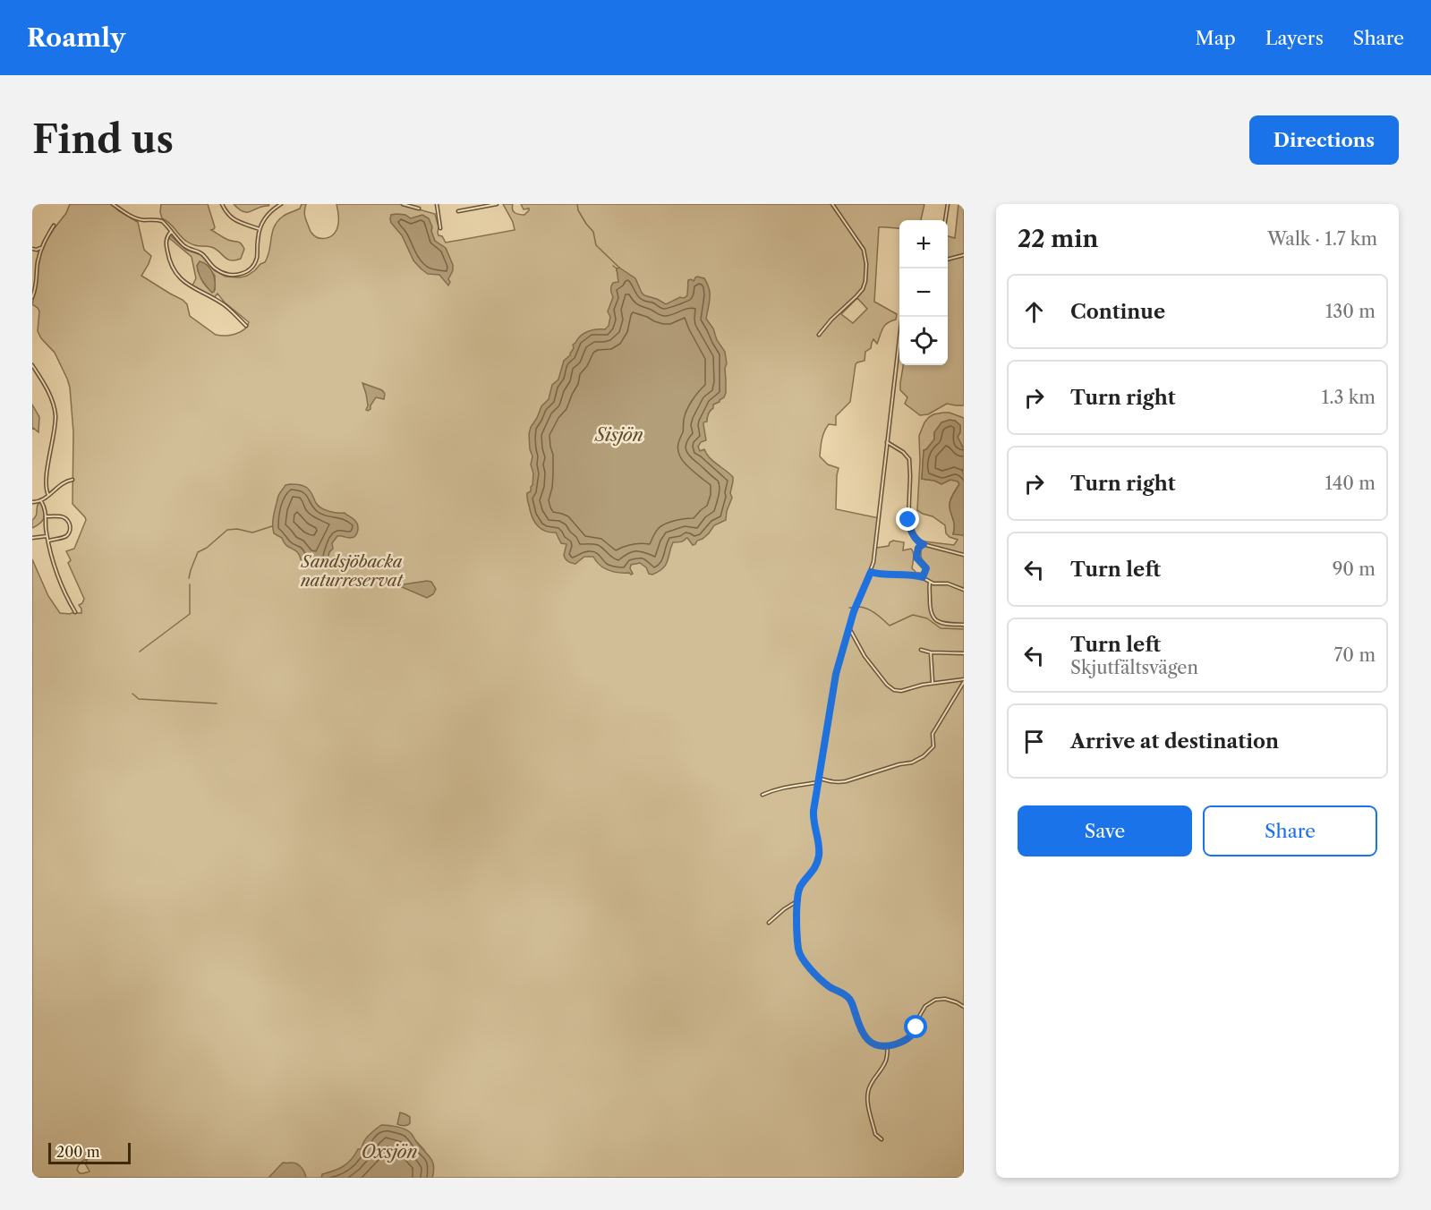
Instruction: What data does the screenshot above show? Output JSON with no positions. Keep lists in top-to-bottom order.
{
  "water": ["Sisjön", "Oxsjön"],
  "parks": ["Sandsjöbacka naturreservat"],
  "scale_bar": "200 m",
  "page": {
    "header": "Roamly",
    "nav": ["Map", "Layers", "Share"],
    "buttons": [
      "Directions",
      ["Save", "Share"]
    ],
    "title": "Find us",
    "heading": ["22 min", "Walk · 1.7 km"],
    "map_buttons": ["+", "−"],
    "list": [
      ["Continue", "130 m"],
      ["Turn right", "1.3 km"],
      ["Turn right", "140 m"],
      ["Turn left", "90 m"],
      ["Turn left", "Skjutfältsvägen", "70 m"],
      "Arrive at destination"
    ],
    "scale": "200 m"
  }
}
